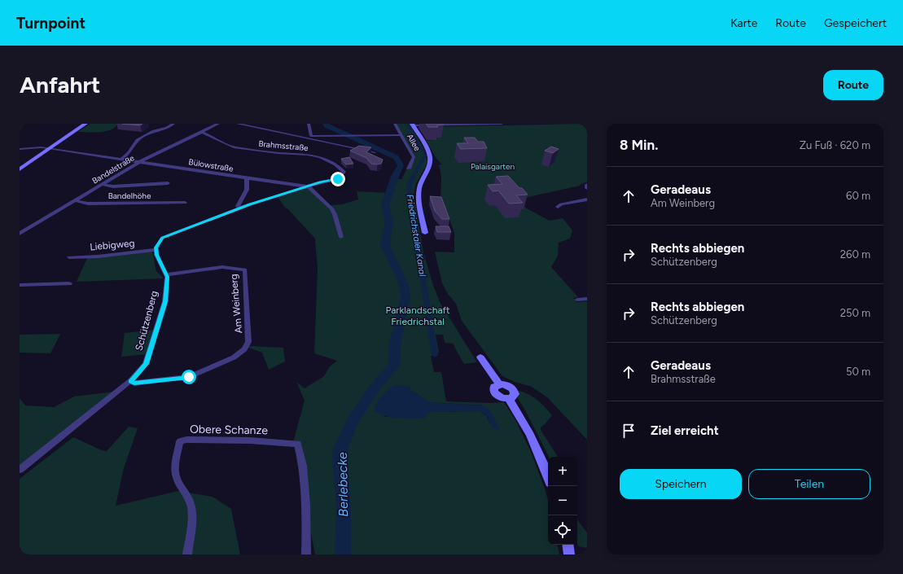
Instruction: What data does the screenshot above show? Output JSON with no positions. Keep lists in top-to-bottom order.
{
  "streets": {
    "street": [
      "Allee",
      "Brahmsstraße",
      "Bülowstraße",
      "Bandelstraße",
      "Bandelhöhe",
      "Liebigweg",
      "Am Weinberg",
      "Schützenberg",
      "Obere Schanze"
    ]
  },
  "crossings": [
    ["Brahmsstraße", "Bülowstraße"],
    ["Brahmsstraße", "Bandelstraße"],
    ["Bülowstraße", "Bandelstraße"],
    ["Bandelstraße", "Bandelhöhe"],
    ["Am Weinberg", "Schützenberg"]
  ],
  "water": ["Friedrichstaler Kanal", "Berlebecke"],
  "parks": ["Palaisgarten", "Parklandschaft Friedrichstal"],
  "page": {
    "header": "Turnpoint",
    "nav": ["Karte", "Route", "Gespeichert"],
    "buttons": [
      "Route",
      ["Speichern", "Teilen"]
    ],
    "title": "Anfahrt",
    "heading": ["8 Min.", "Zu Fuß · 620 m"],
    "list": [
      ["Geradeaus", "Am Weinberg", "60 m"],
      ["Rechts abbiegen", "Schützenberg", "260 m"],
      ["Rechts abbiegen", "Schützenberg", "250 m"],
      ["Geradeaus", "Brahmsstraße", "50 m"],
      "Ziel erreicht"
    ],
    "map_buttons": ["+", "−"]
  }
}
